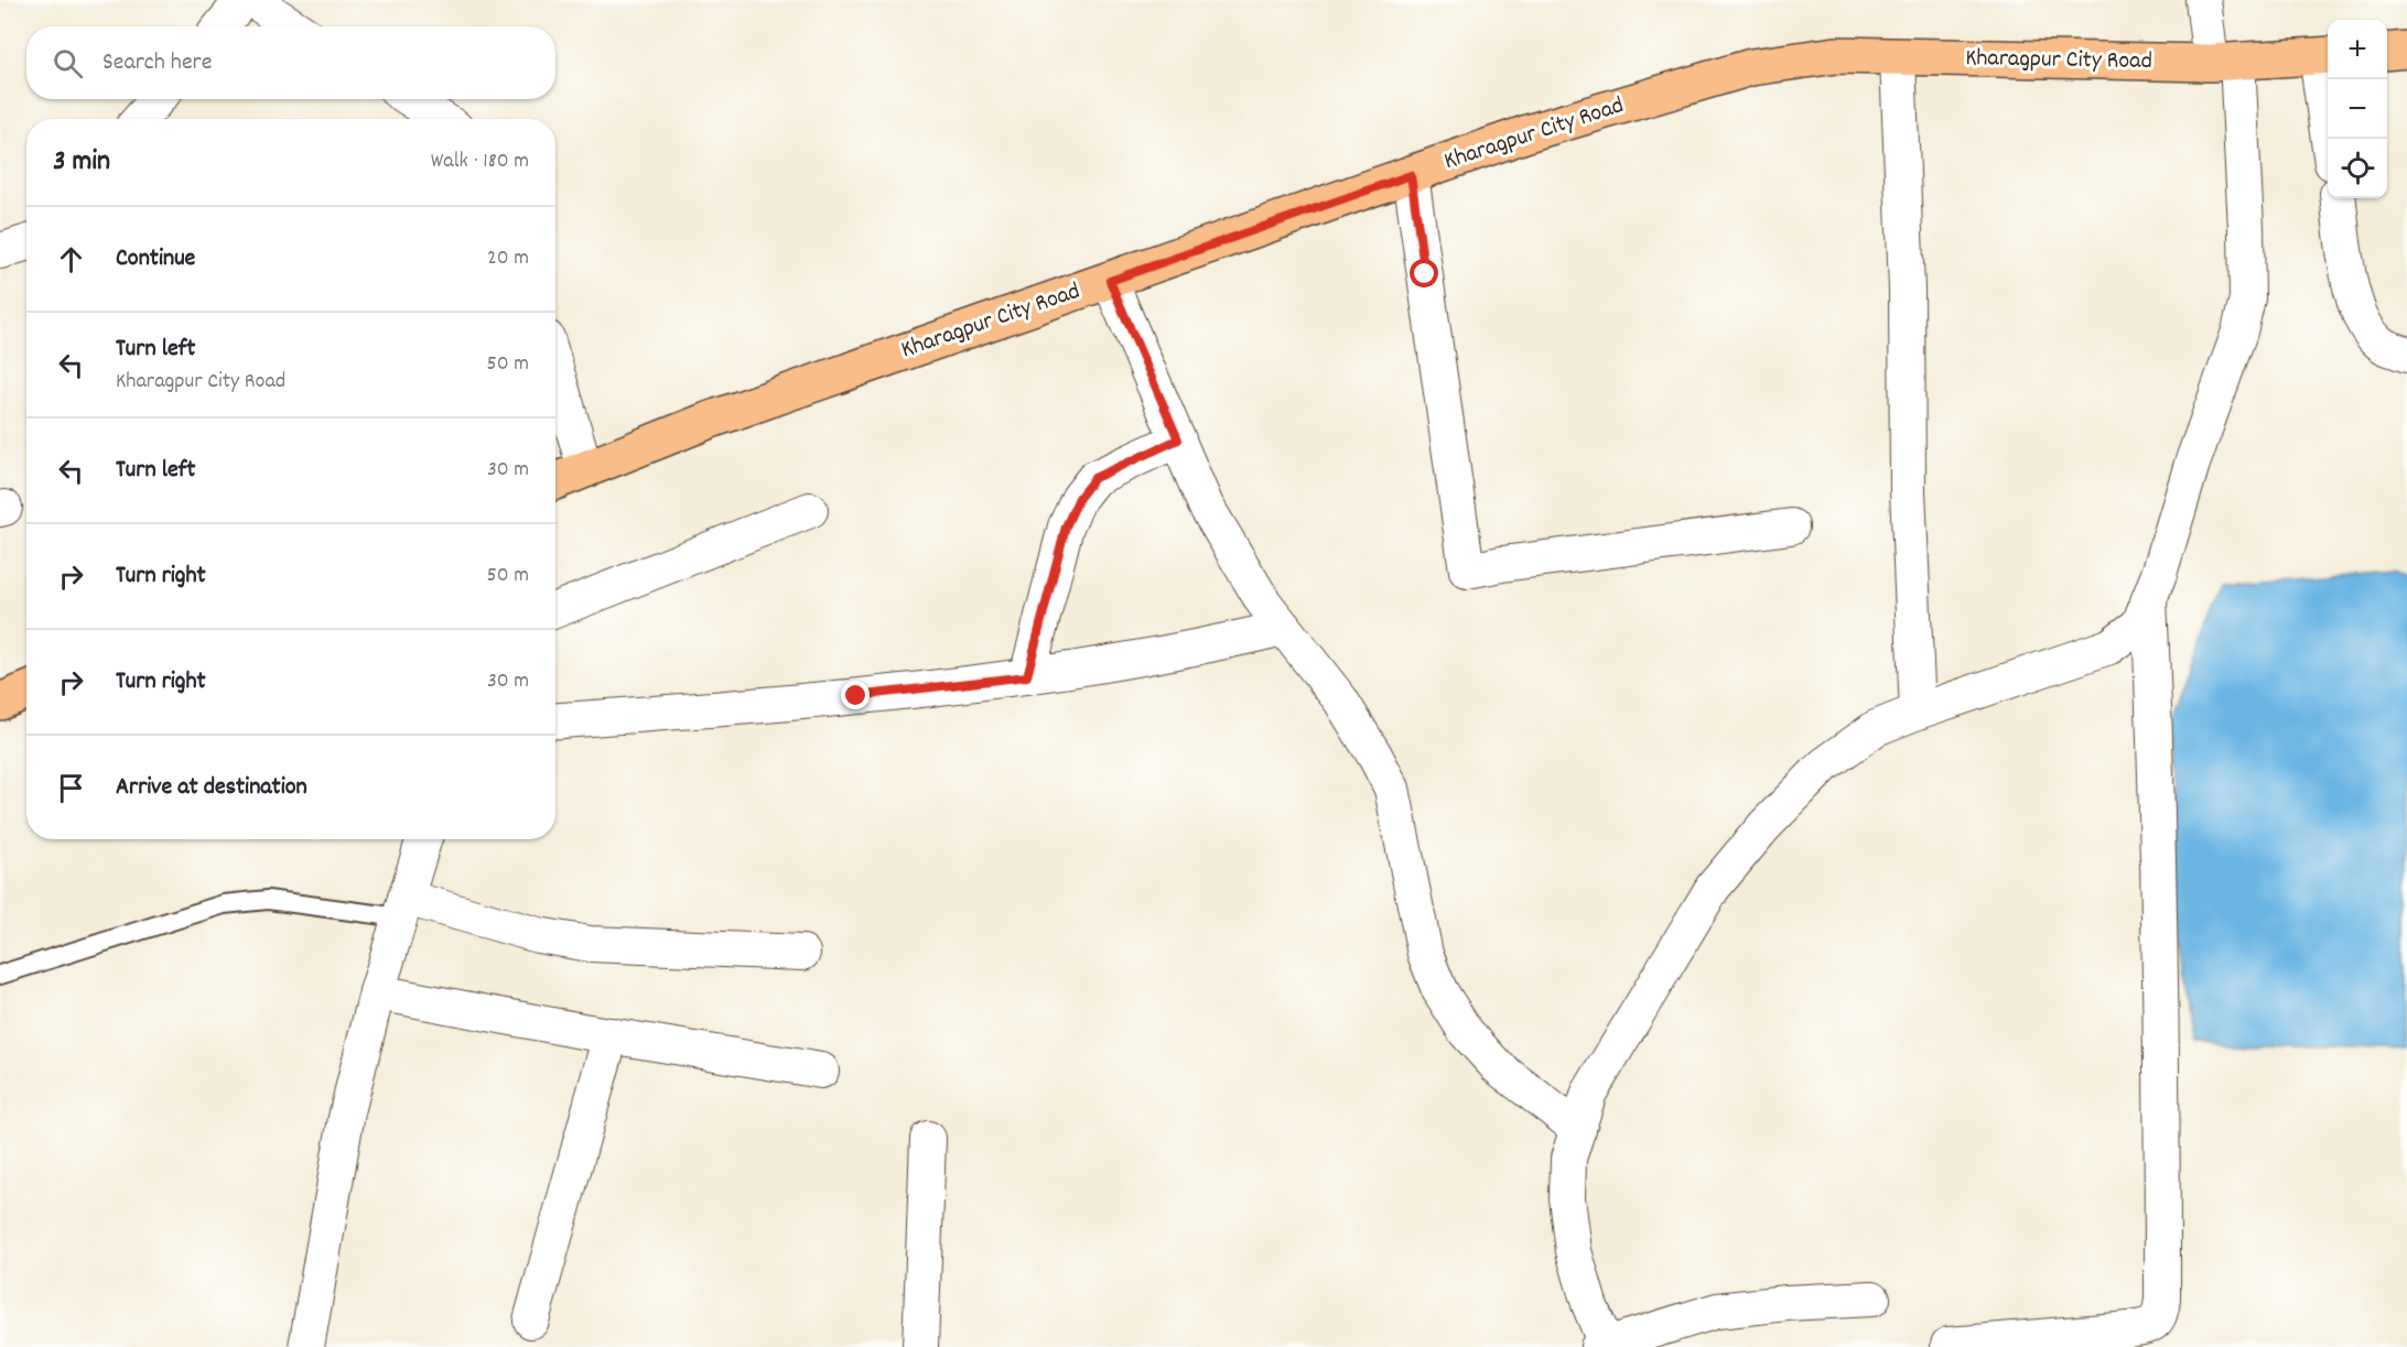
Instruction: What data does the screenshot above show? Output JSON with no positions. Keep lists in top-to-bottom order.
{
  "streets": {
    "main road": ["Kharagpur City Road"]
  },
  "page": {
    "map_buttons": ["+", "−"],
    "search": "Search here",
    "heading": ["3 min", "Walk · 180 m"],
    "list": [
      ["Continue", "20 m"],
      ["Turn left", "Kharagpur City Road", "50 m"],
      ["Turn left", "30 m"],
      ["Turn right", "50 m"],
      ["Turn right", "30 m"],
      "Arrive at destination"
    ]
  }
}
